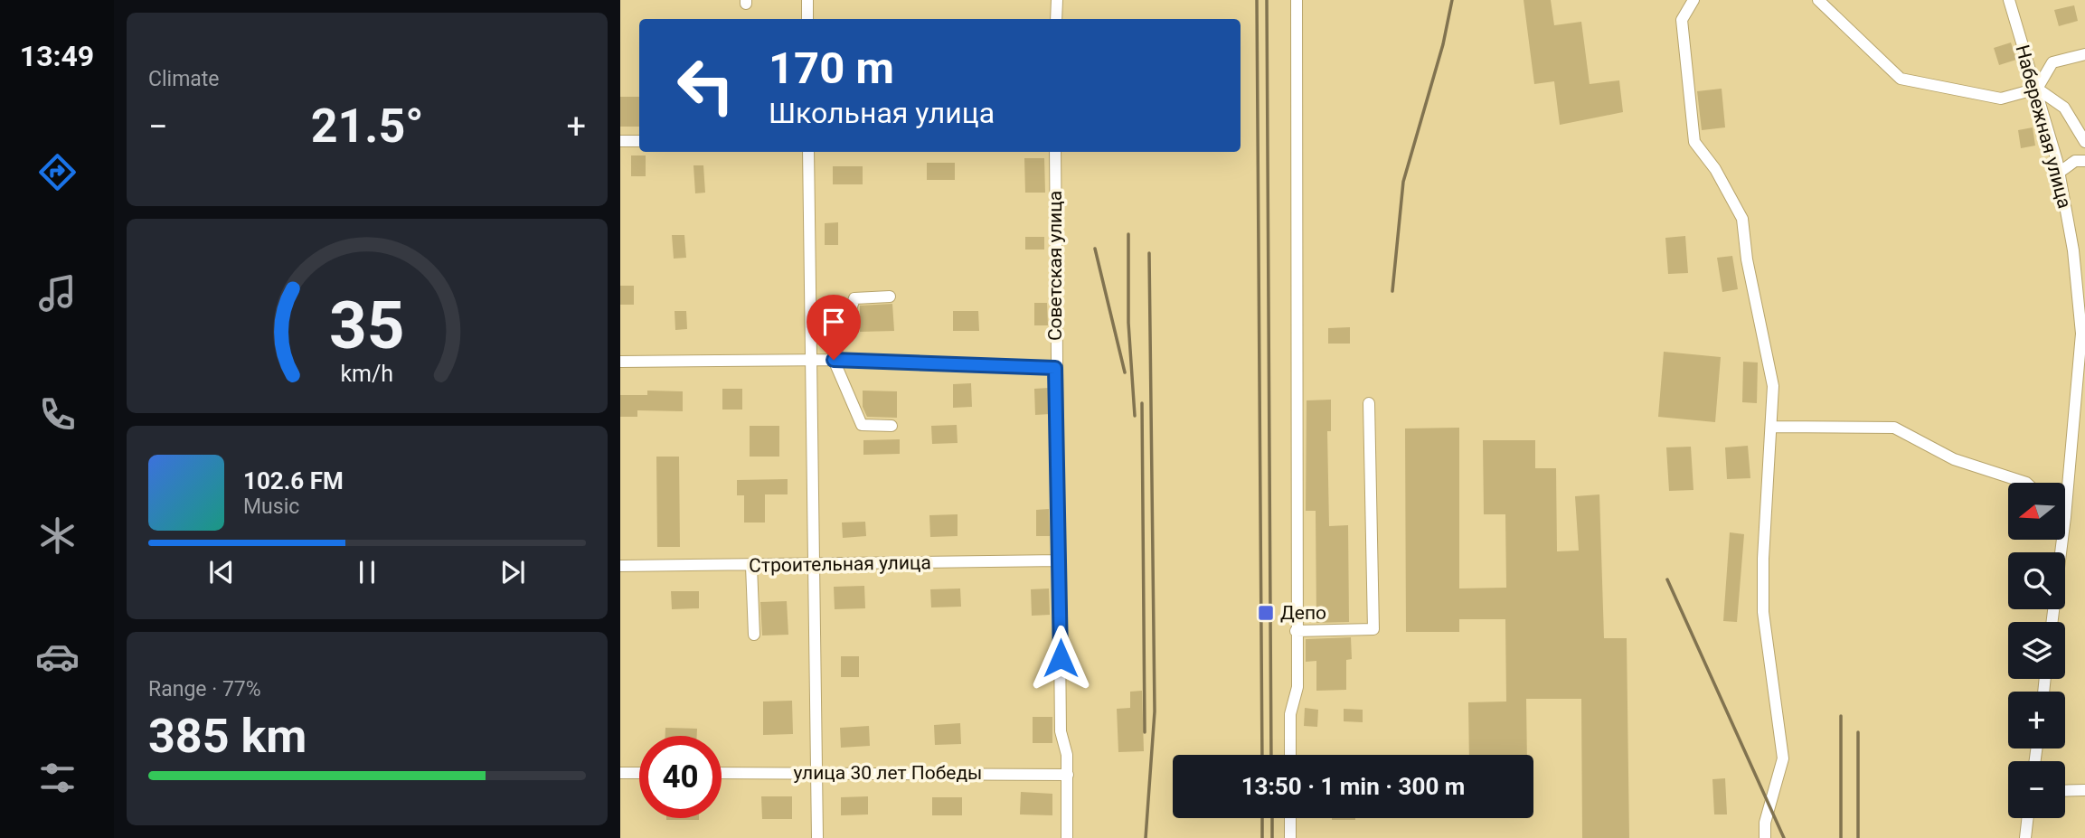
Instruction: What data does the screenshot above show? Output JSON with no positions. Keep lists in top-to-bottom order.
{
  "streets": {
    "street": [
      "Набережная улица",
      "Советская улица",
      "Строительная улица",
      "улица 30 лет Победы"
    ]
  },
  "crossings": [
    ["Советская улица", "Строительная улица"],
    ["Советская улица", "улица 30 лет Победы"]
  ],
  "places": {
    "transit": ["Депо"]
  },
  "north": "left",
  "page": {
    "tabs": "13:49",
    "tile": [
      "Climate",
      ["Range · 77%", "385 km"]
    ],
    "turn": ["170 m", "Школьная улица"],
    "heat": ["−", "21.5°", "+"],
    "song": ["102.6 FM", "Music"],
    "map_buttons": ["+", "−"],
    "limit": "40",
    "trip": "13:50 · 1 min · 300 m",
    "gauge": ["35", "km/h"]
  }
}
